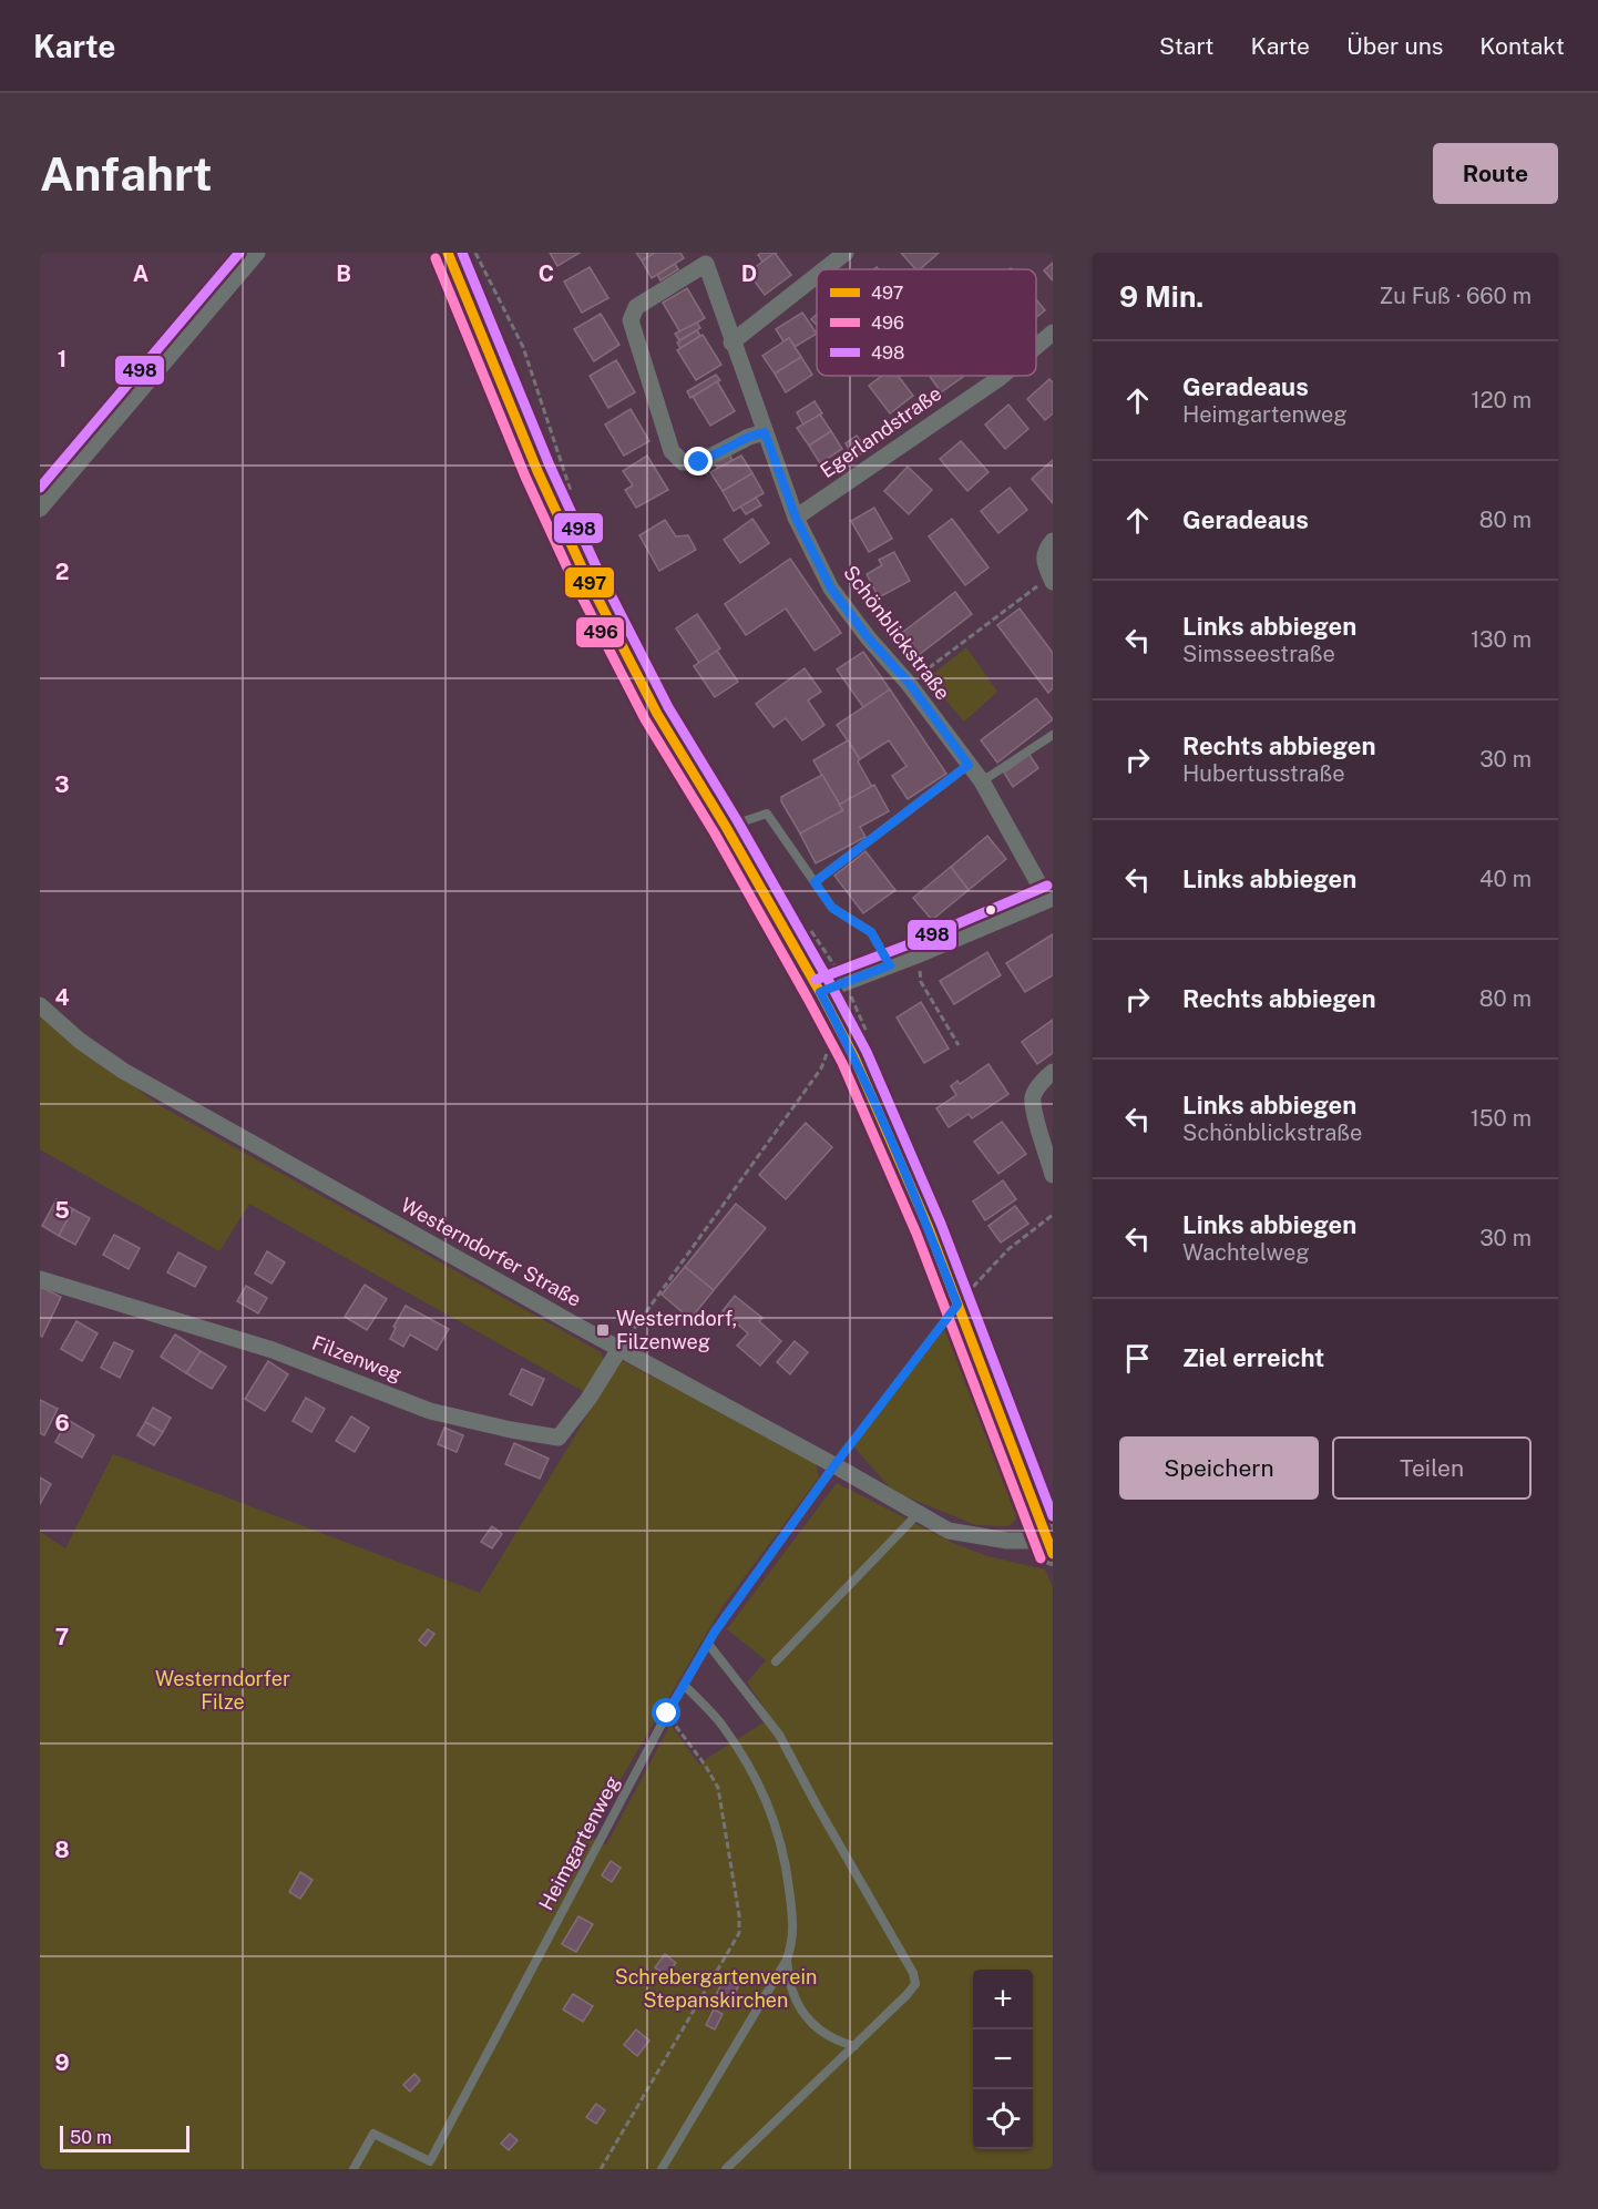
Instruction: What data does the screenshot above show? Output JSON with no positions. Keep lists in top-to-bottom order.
{
  "streets": {
    "street": [
      "Egerlandstraße",
      "Schönblickstraße",
      "Westerndorfer Straße",
      "Filzenweg"
    ],
    "lane": ["Heimgartenweg"]
  },
  "crossings": [
    ["Egerlandstraße", "Schönblickstraße"],
    ["Westerndorfer Straße", "Filzenweg"],
    ["Westerndorfer Straße", "Heimgartenweg"]
  ],
  "parks": ["Westerndorfer Filze", "Schrebergartenverein Stepanskirchen"],
  "places": {
    "transit": ["Westerndorf, Filzenweg"]
  },
  "lines": ["transit line 497", "transit line 498", "transit line 496"],
  "legend": ["497", "496", "498"],
  "scale_bar": "50 m",
  "page": {
    "header": "Karte",
    "nav": [
      "Start",
      "Karte",
      "Über uns",
      "Kontakt"
    ],
    "buttons": [
      "Route",
      ["Speichern", "Teilen"]
    ],
    "title": "Anfahrt",
    "heading": ["9 Min.", "Zu Fuß · 660 m"],
    "list": [
      ["Geradeaus", "Heimgartenweg", "120 m"],
      ["Geradeaus", "80 m"],
      ["Links abbiegen", "Simsseestraße", "130 m"],
      ["Rechts abbiegen", "Hubertusstraße", "30 m"],
      ["Links abbiegen", "40 m"],
      ["Rechts abbiegen", "80 m"],
      ["Links abbiegen", "Schönblickstraße", "150 m"],
      ["Links abbiegen", "Wachtelweg", "30 m"],
      "Ziel erreicht"
    ],
    "map_buttons": ["+", "−"],
    "scale": "50 m"
  },
  "grid": {
    "columns": [
      "A",
      "B",
      "C",
      "D"
    ],
    "rows": [
      "1",
      "2",
      "3",
      "4",
      "5",
      "6",
      "7",
      "8",
      "9"
    ]
  }
}
